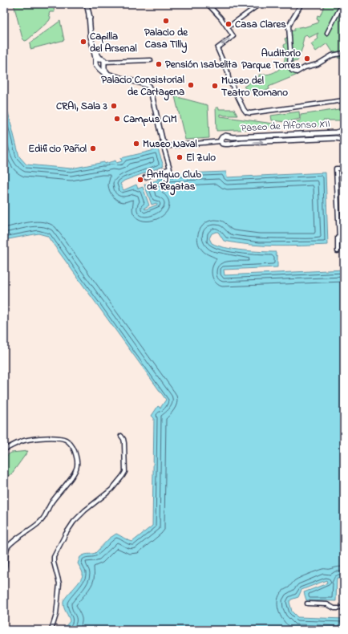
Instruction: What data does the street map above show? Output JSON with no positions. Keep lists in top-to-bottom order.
{
  "streets": {
    "main road": ["Paseo de Alfonso XII"]
  },
  "places": [
    "Palacio de Casa Tilly",
    "Casa Clares",
    "Capilla del Arsenal",
    "Auditorio Parque Torres",
    "Pensión Isabelita",
    "Palacio Consistorial de Cartagena",
    "Museo del Teatro Romano",
    "CRAI, Sala 3",
    "Campus CIM",
    "Museo Naval",
    "Edificio Pañol",
    "El Zulo",
    "Antiguo Club de Regatas"
  ]
}
